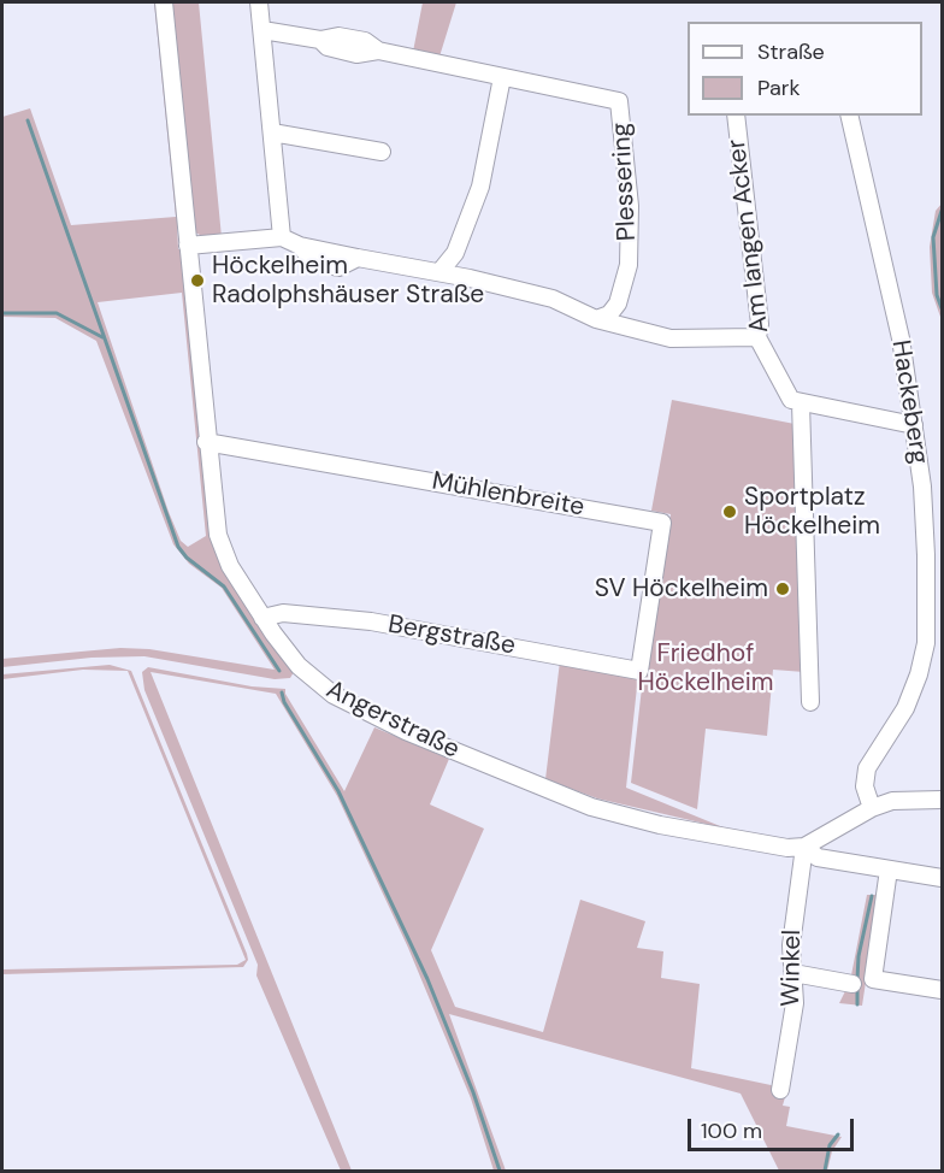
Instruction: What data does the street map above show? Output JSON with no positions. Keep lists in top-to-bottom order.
{
  "streets": {
    "street": [
      "Plessering",
      "Am langen Acker",
      "Hackeberg",
      "Mühlenbreite",
      "Bergstraße",
      "Angerstraße",
      "Winkel"
    ]
  },
  "crossings": [
    ["Mühlenbreite", "Bergstraße"],
    ["Mühlenbreite", "Angerstraße"],
    ["Bergstraße", "Angerstraße"],
    ["Angerstraße", "Winkel"]
  ],
  "parks": ["Friedhof Höckelheim"],
  "places": ["Höckelheim Radolphshäuser Straße", "Sportplatz Höckelheim", "SV Höckelheim"],
  "legend": ["Straße", "Park"],
  "scale_bar": "100 m"
}
